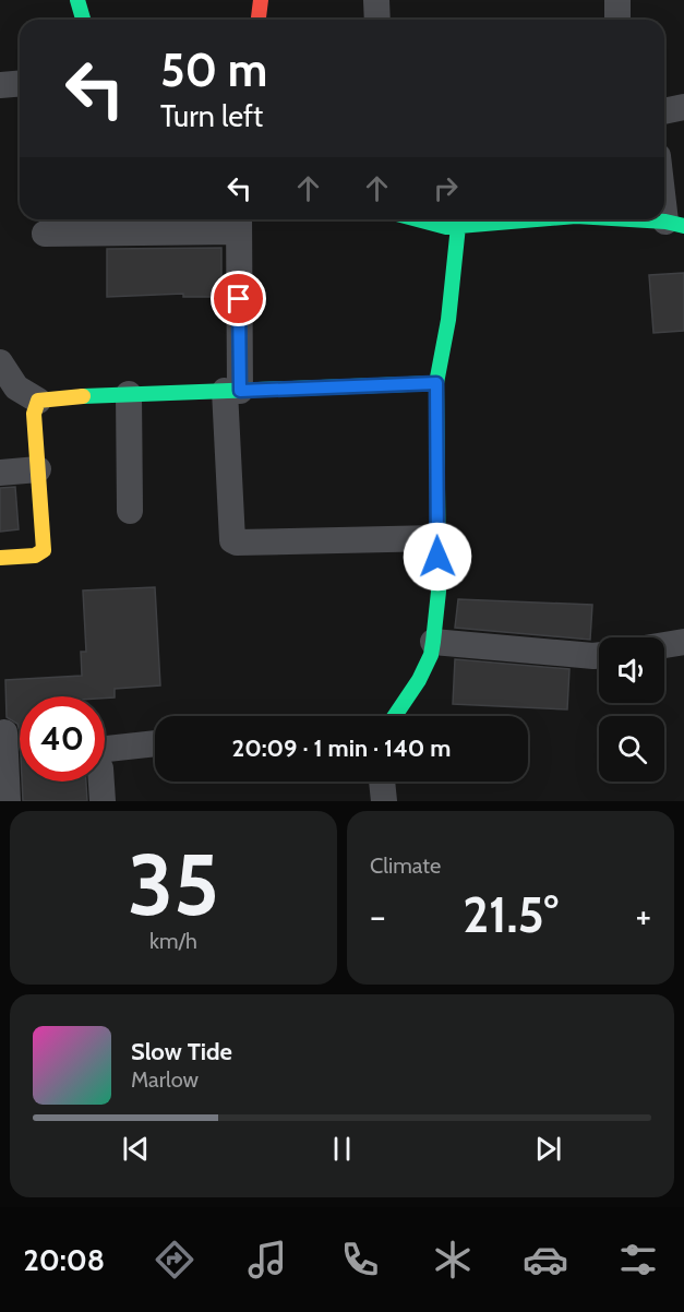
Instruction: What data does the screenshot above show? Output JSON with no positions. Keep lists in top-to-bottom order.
{
  "page": {
    "turn": ["50 m", "Turn left"],
    "limit": "40",
    "trip": "20:09 · 1 min · 140 m",
    "tile": [
      ["35", "km/h"],
      "Climate"
    ],
    "heat": ["−", "21.5°", "+"],
    "song": ["Slow Tide", "Marlow"],
    "tabs": "20:08"
  }
}
